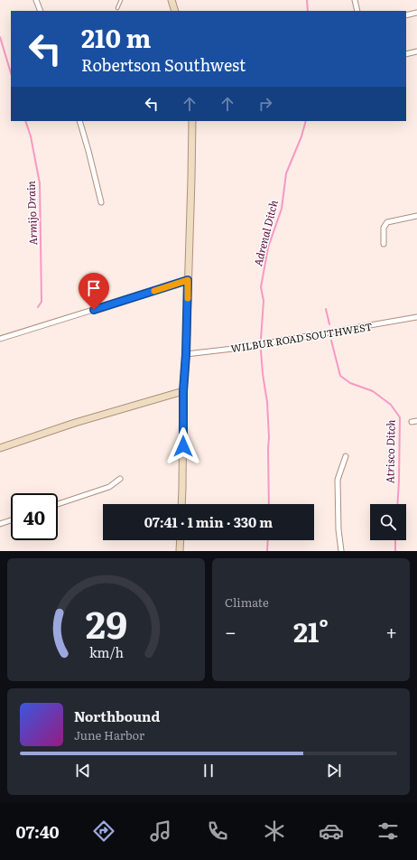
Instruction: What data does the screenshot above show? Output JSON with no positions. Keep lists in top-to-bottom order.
{
  "streets": {
    "street": ["WILBUR ROAD SOUTHWEST"]
  },
  "water": ["Armijo Drain", "Adrenal Ditch", "Atrisco Ditch"],
  "page": {
    "turn": ["210 m", "Robertson Southwest"],
    "limit": "40",
    "trip": "07:41 · 1 min · 330 m",
    "tile": "Climate",
    "heat": ["−", "21°", "+"],
    "song": ["Northbound", "June Harbor"],
    "tabs": "07:40",
    "gauge": ["29", "km/h"]
  }
}
